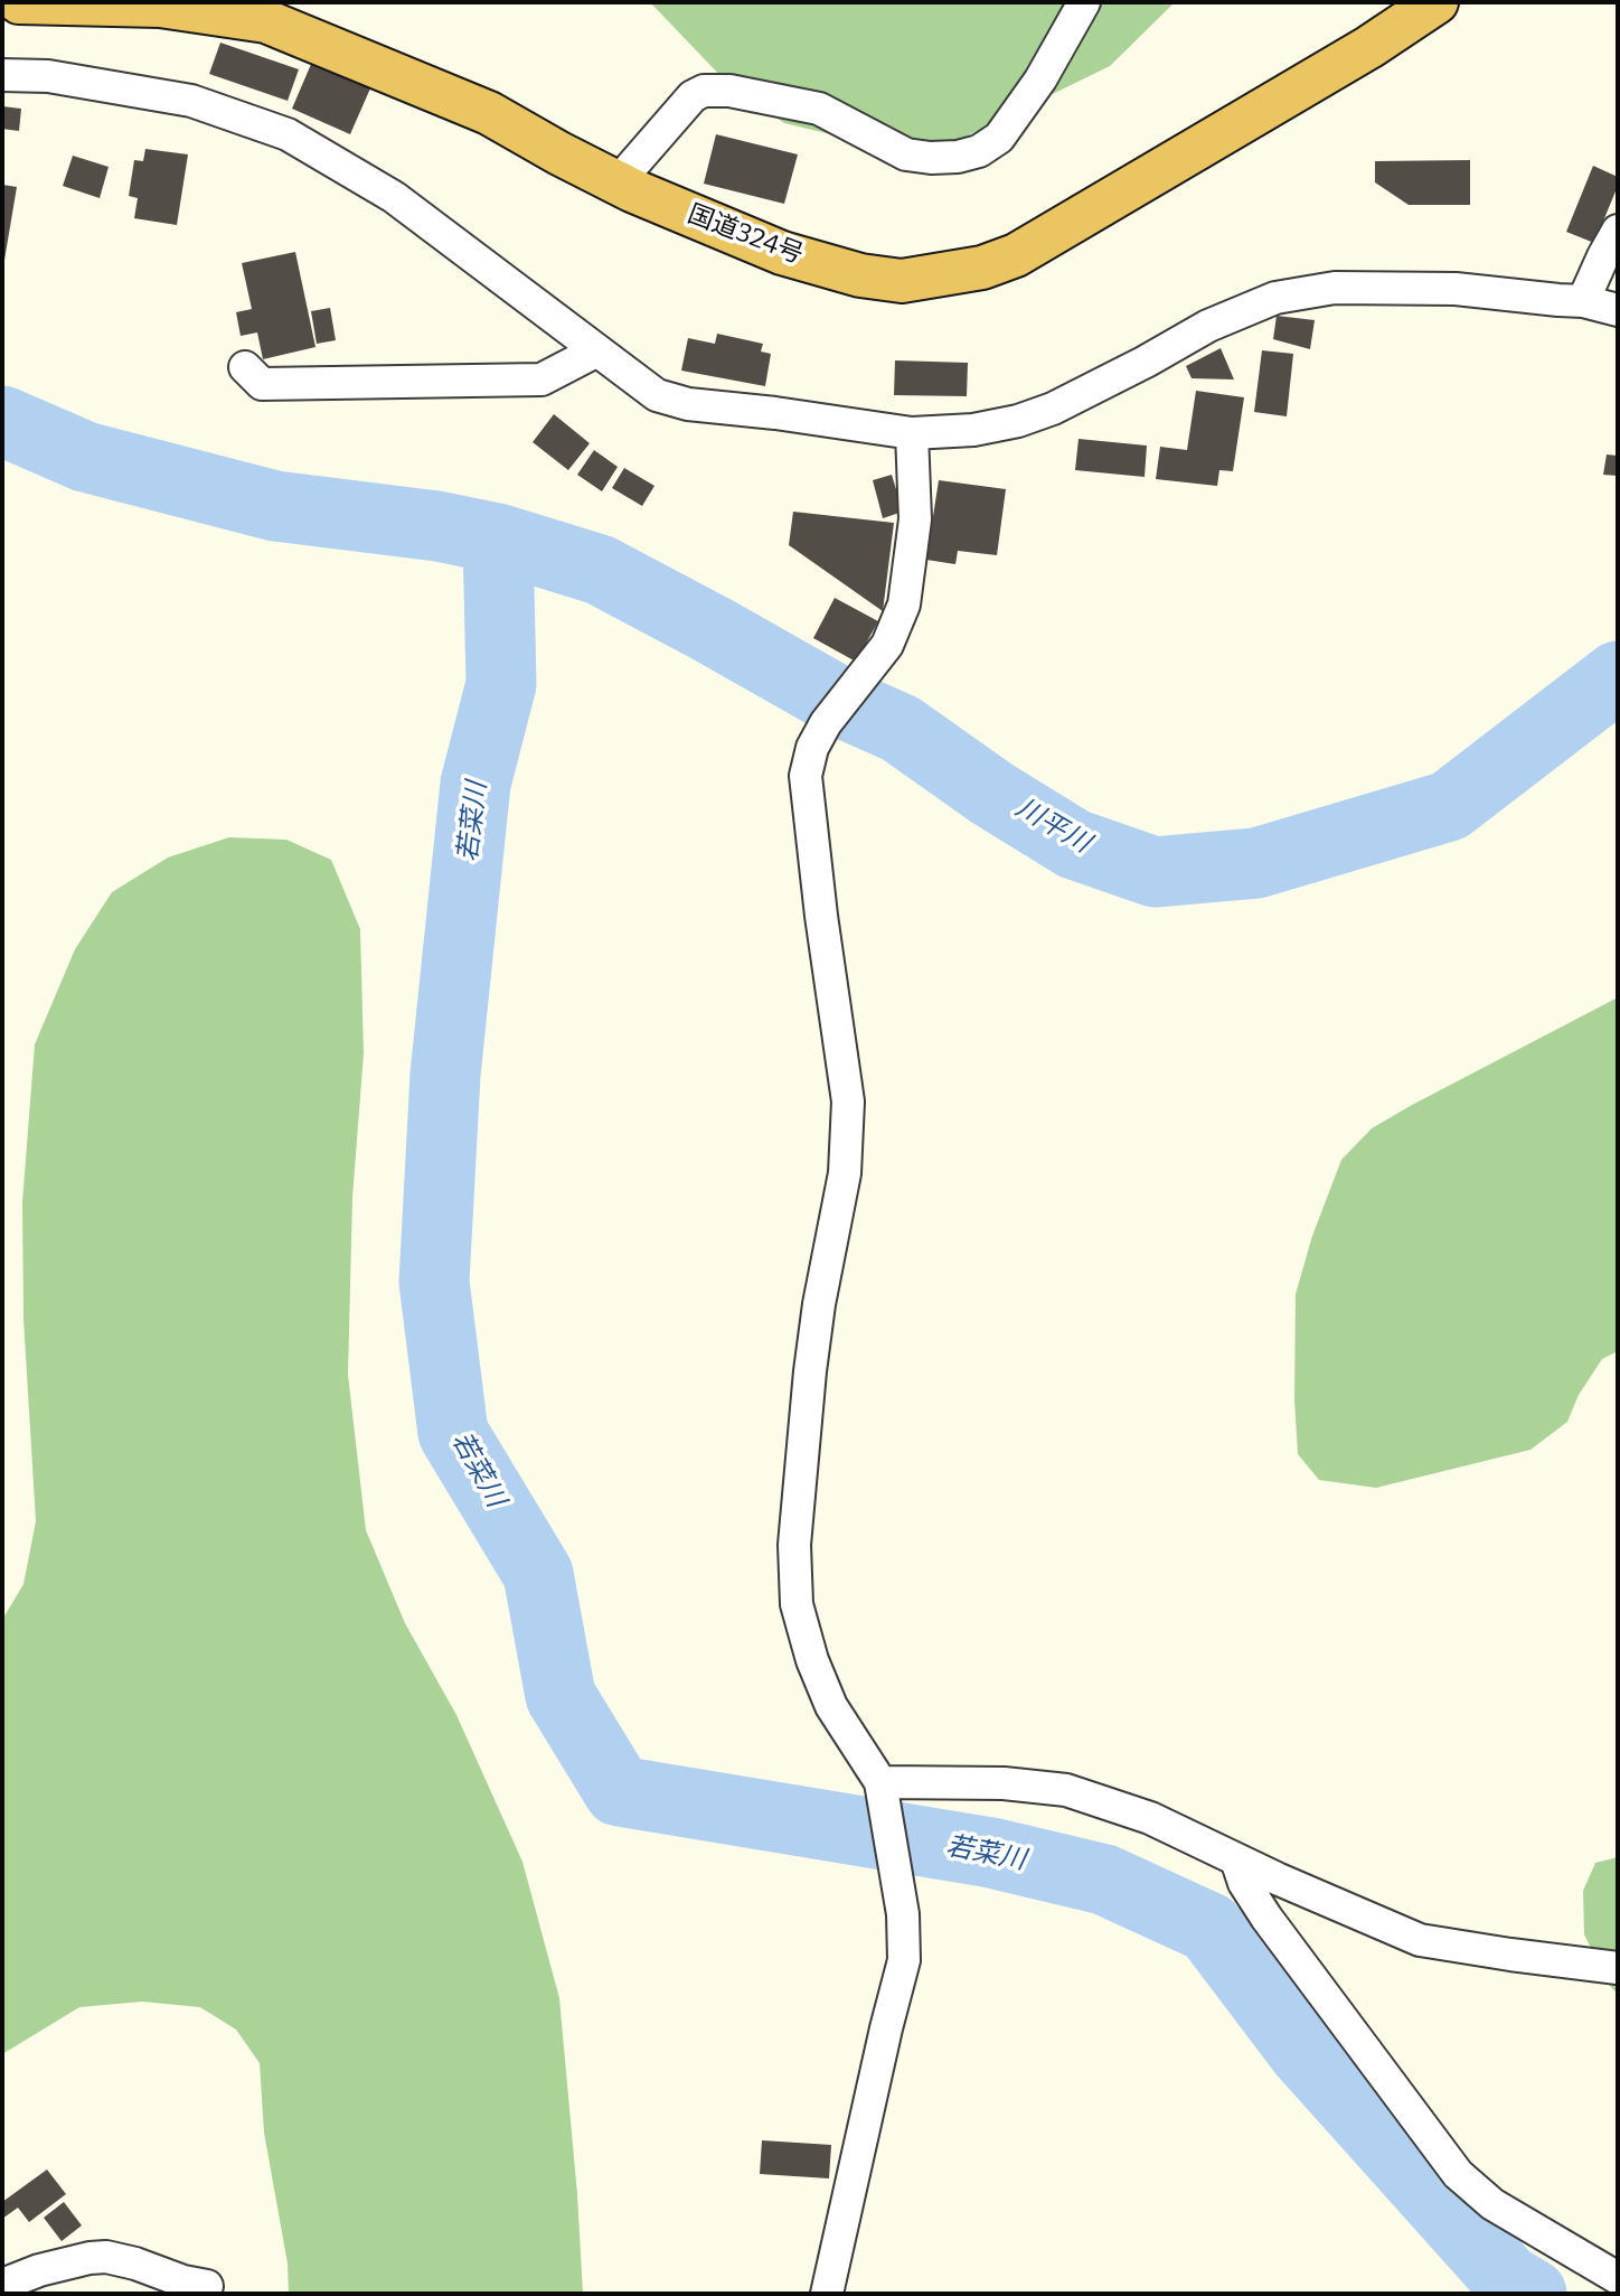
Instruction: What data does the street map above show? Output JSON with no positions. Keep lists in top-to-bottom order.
{
  "streets": {
    "highway": ["国道324号"]
  },
  "water": ["若菜川", "川平川"]
}
